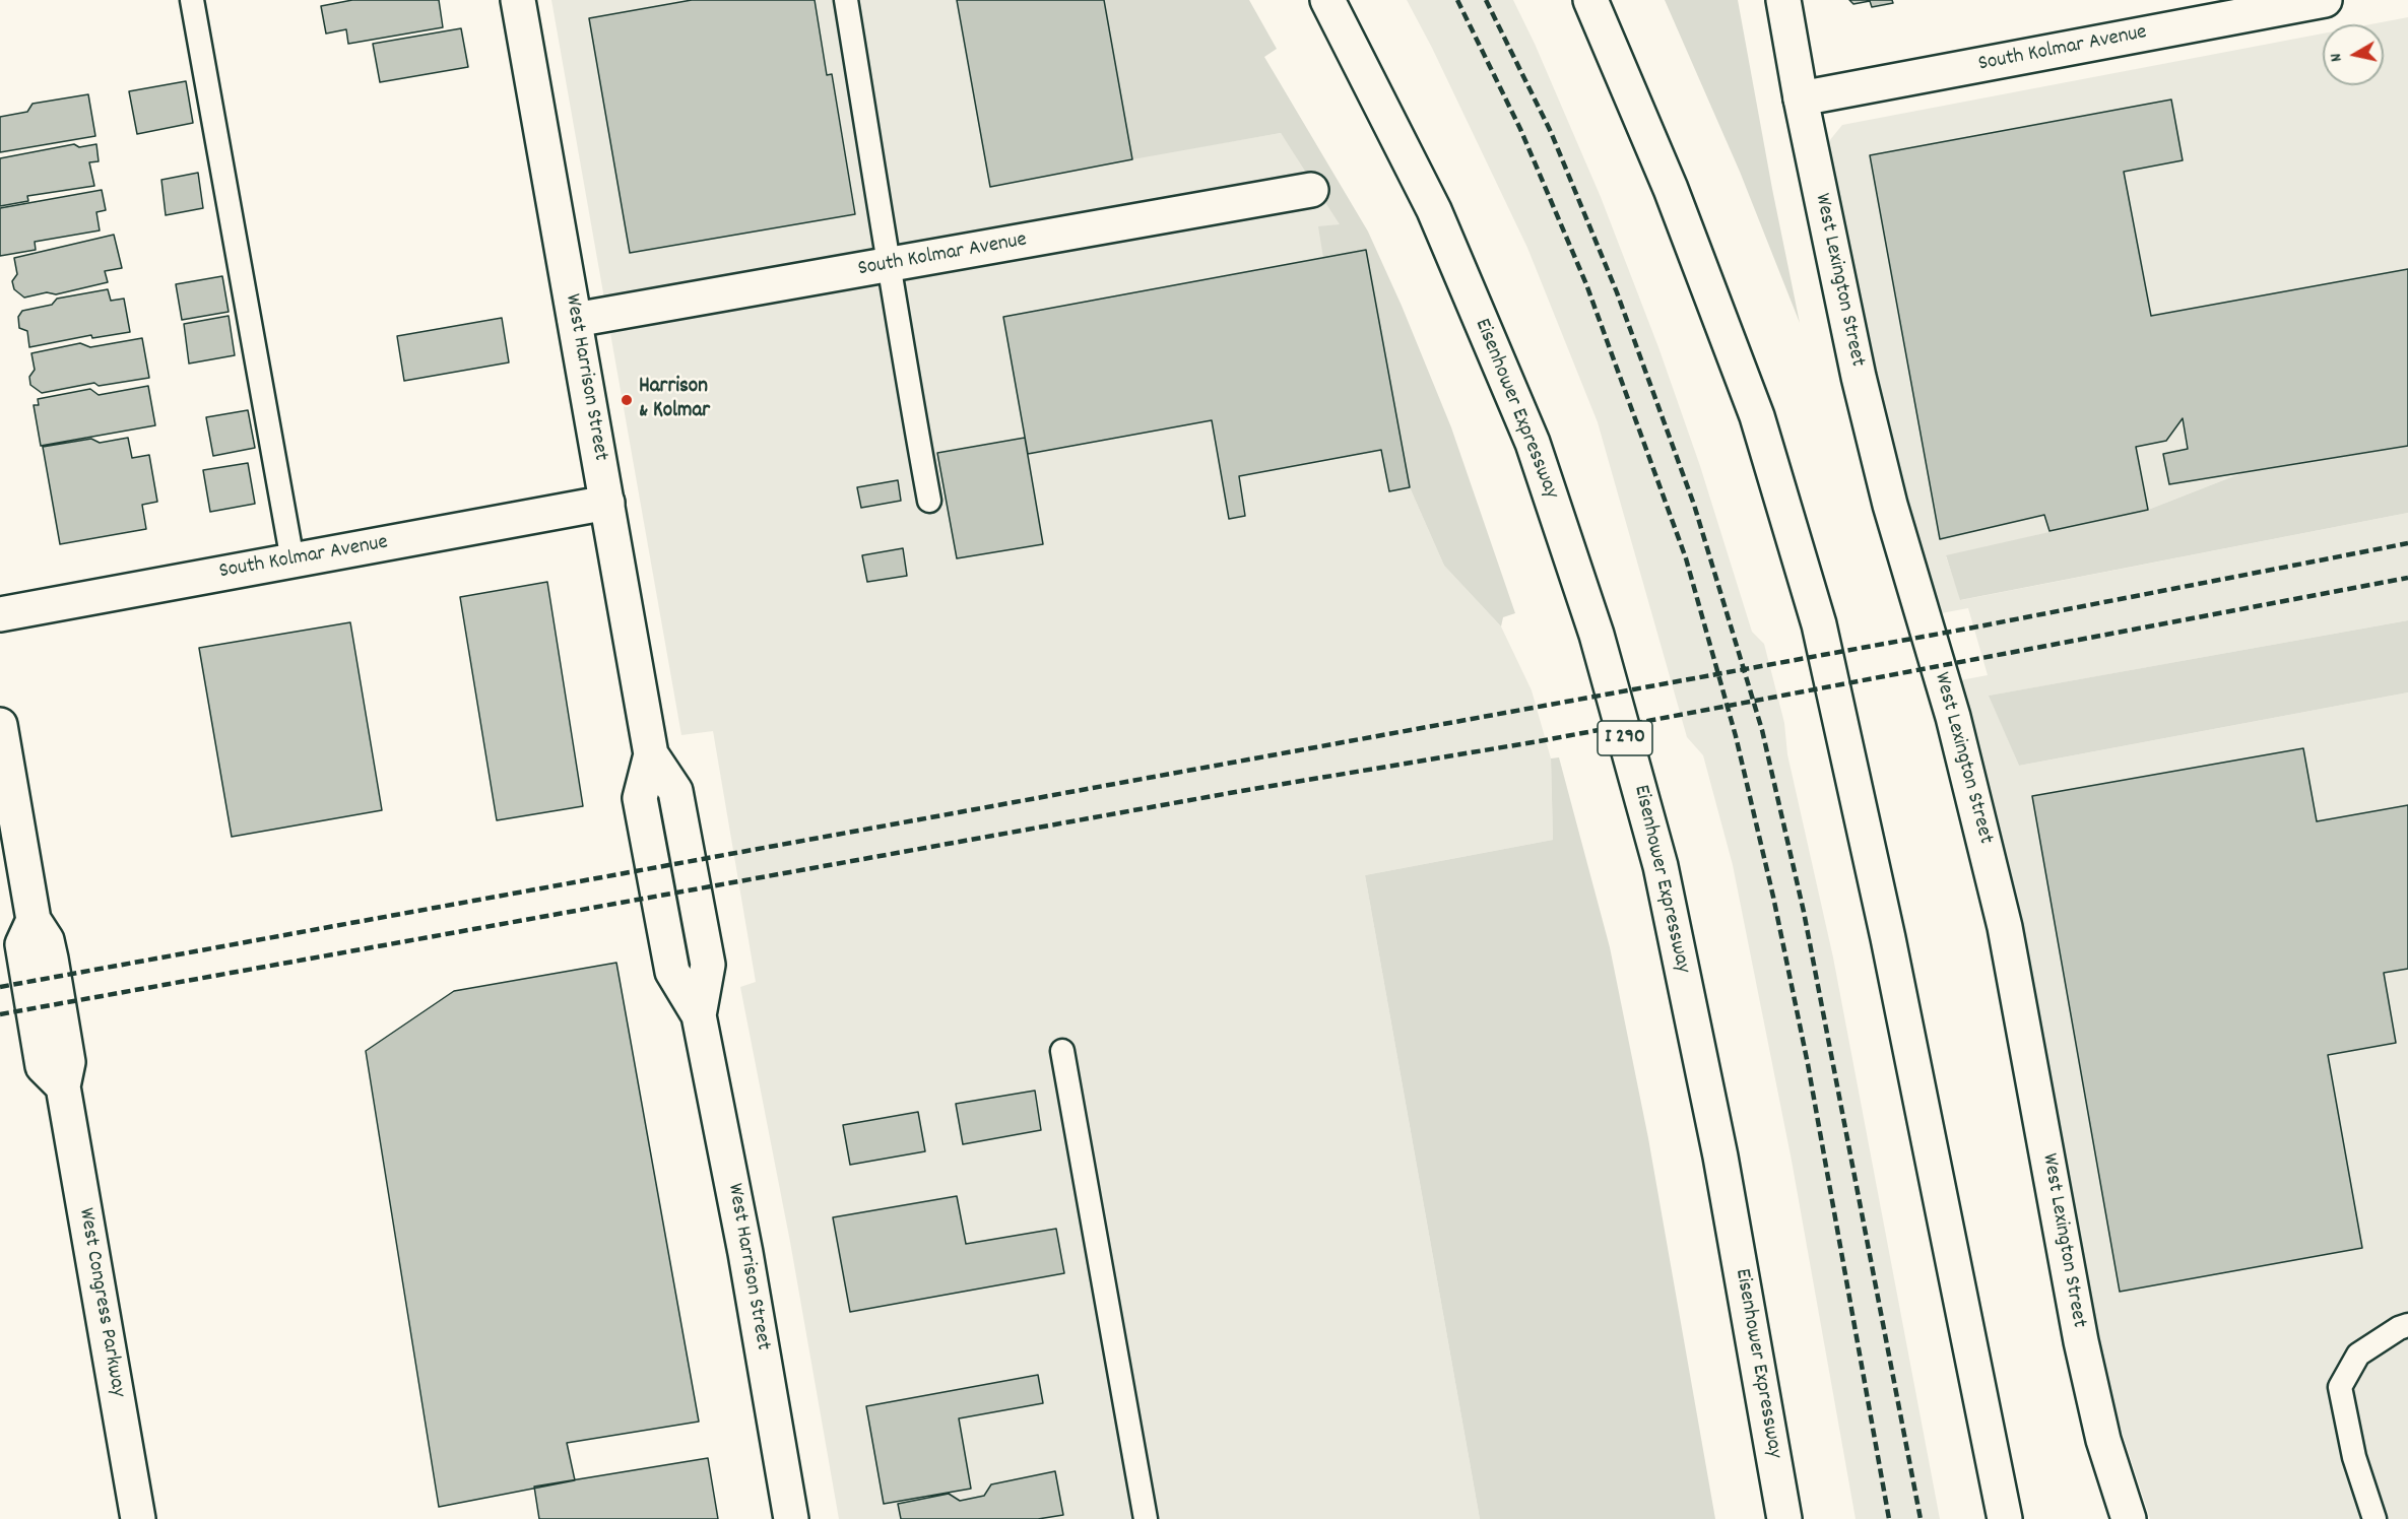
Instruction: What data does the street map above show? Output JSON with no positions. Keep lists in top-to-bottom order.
{
  "streets": {
    "main road": [
      "South Kolmar Avenue",
      "West Lexington Street",
      "West Harrison Street",
      "Eisenhower Expressway",
      "I 290",
      "West Congress Parkway"
    ]
  },
  "crossings": [
    ["South Kolmar Avenue", "West Lexington Street"],
    ["South Kolmar Avenue", "West Harrison Street"]
  ],
  "places": ["Harrison & Kolmar"],
  "north": "left"
}
